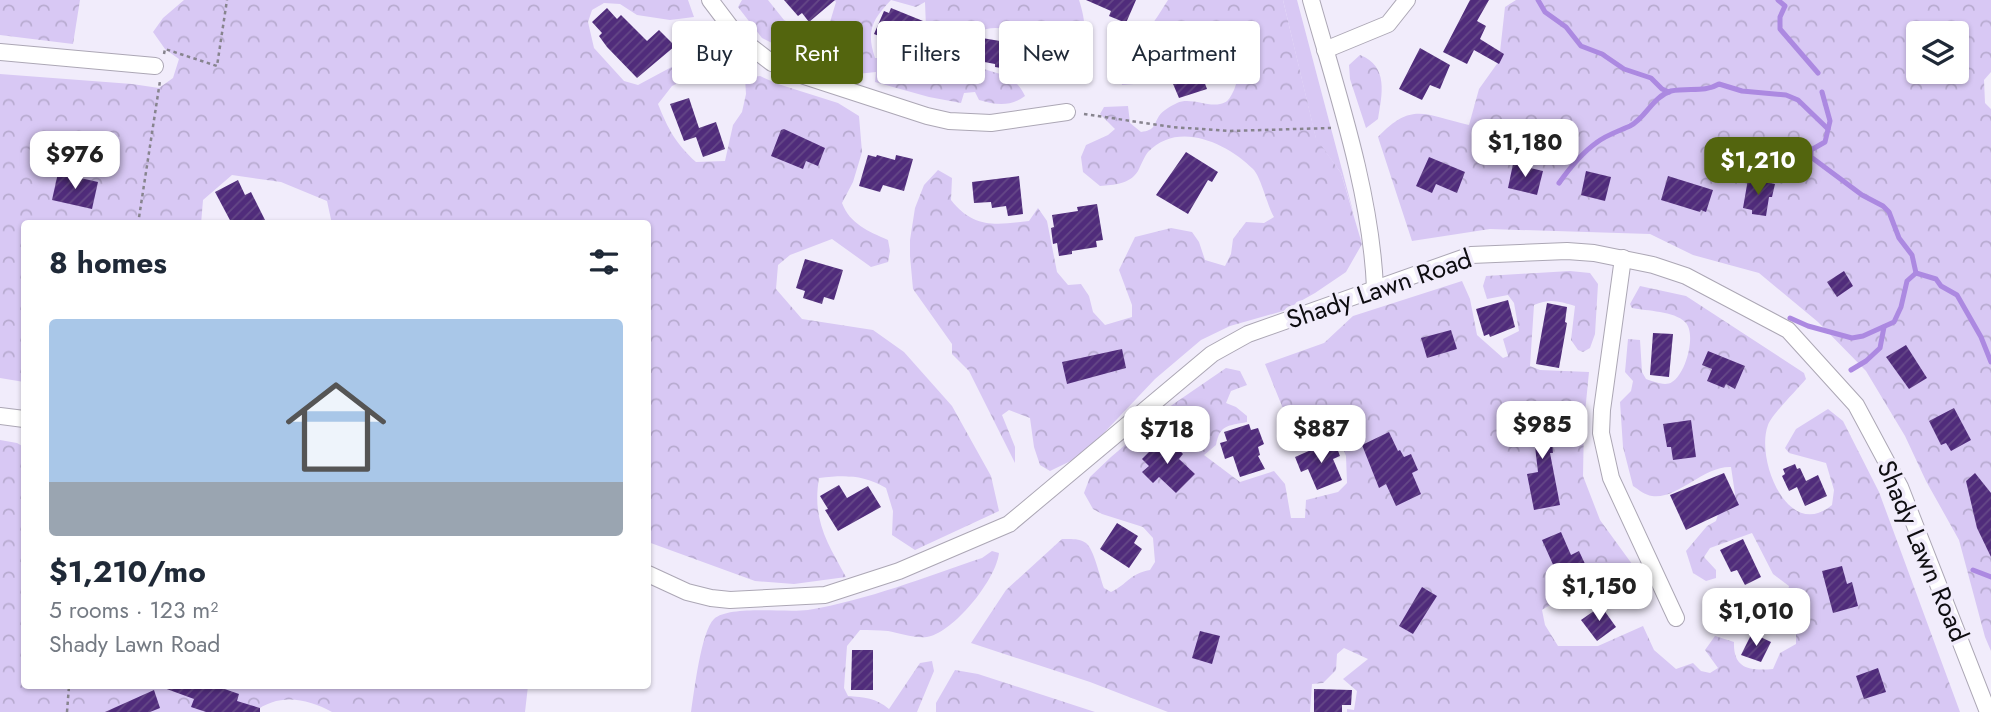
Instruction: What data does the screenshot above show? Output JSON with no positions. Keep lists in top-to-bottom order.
{
  "streets": {
    "street": ["Shady Lawn Road"]
  },
  "page": {
    "chip": [
      "Buy",
      "Rent",
      "Filters",
      "New",
      "Apartment"
    ],
    "price": [
      "$1,180",
      "$976",
      "$1,210",
      "$985",
      "$887",
      "$718",
      "$1,150",
      "$1,010"
    ],
    "heading": "8 homes",
    "list": [
      {
        "name": "$1,210/mo",
        "note": "5 rooms · 123 m² · Shady Lawn Road"
      }
    ]
  }
}
